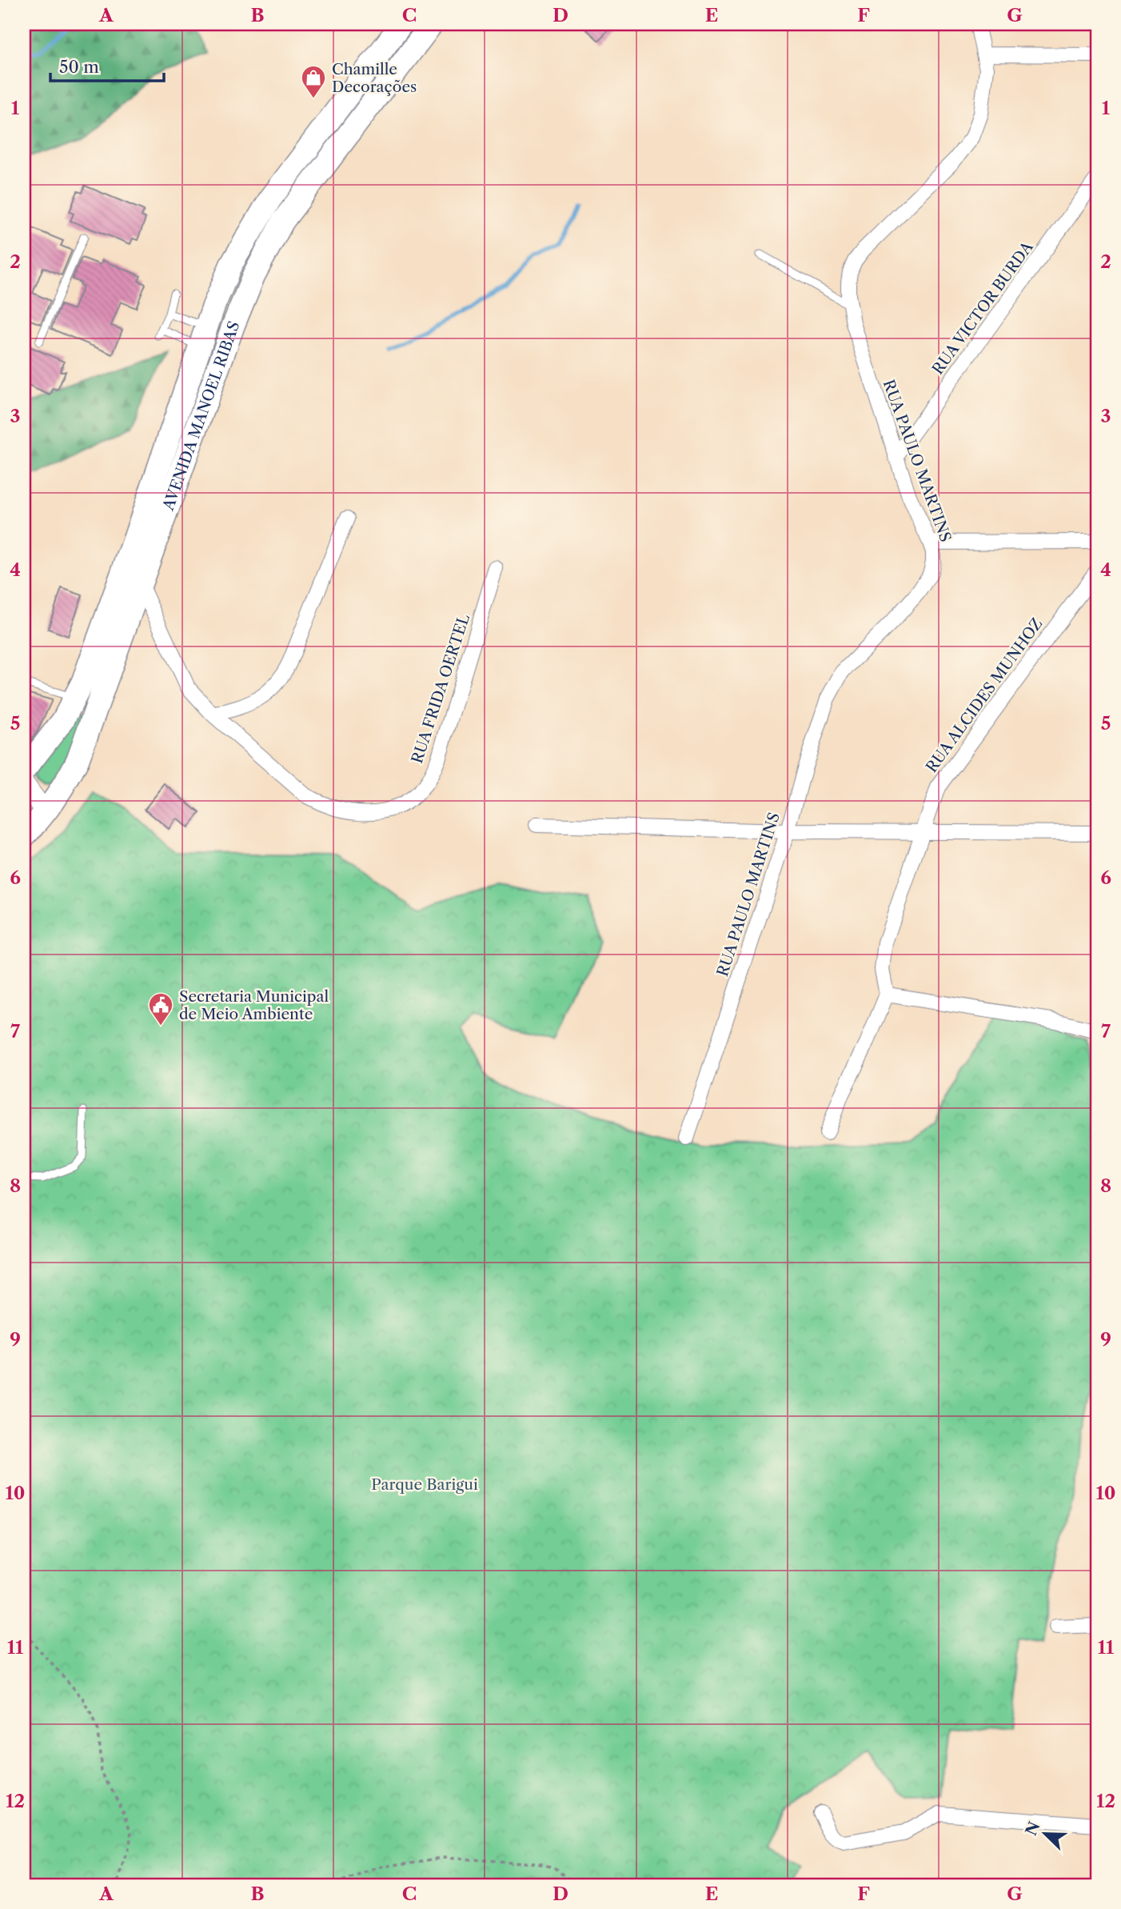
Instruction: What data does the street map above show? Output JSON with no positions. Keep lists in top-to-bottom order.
{
  "streets": {
    "main road": ["AVENIDA MANOEL RIBAS"],
    "street": [
      "RUA VICTOR BURDA",
      "RUA PAULO MARTINS",
      "RUA FRIDA OERTEL",
      "RUA ALCIDES MUNHOZ"
    ]
  },
  "crossings": [
    ["RUA VICTOR BURDA", "RUA PAULO MARTINS"],
    ["AVENIDA MANOEL RIBAS", "RUA FRIDA OERTEL"]
  ],
  "parks": ["Parque Barigui"],
  "places": {
    "shop": ["Chamille Decorações"],
    "public building": ["Secretaria Municipal de Meio Ambiente"]
  },
  "scale_bar": "50 m",
  "north": "top left",
  "grid": {
    "columns": [
      "A",
      "B",
      "C",
      "D",
      "E",
      "F",
      "G"
    ],
    "rows": [
      "1",
      "2",
      "3",
      "4",
      "5",
      "6",
      "7",
      "8",
      "9",
      "10",
      "11",
      "12"
    ]
  }
}
